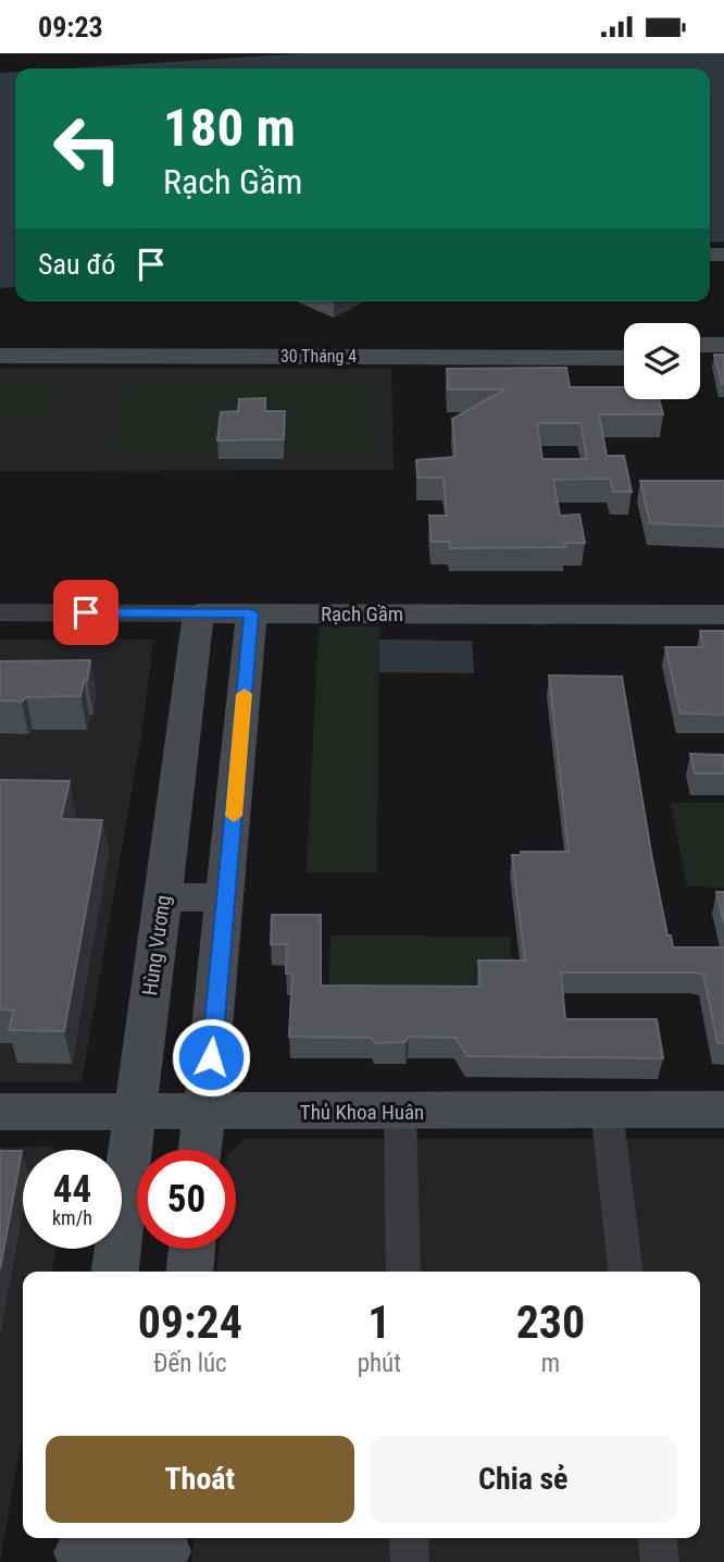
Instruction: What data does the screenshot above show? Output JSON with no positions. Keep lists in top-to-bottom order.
{
  "streets": {
    "main road": [
      "30 Tháng 4",
      "Rạch Gầm",
      "Hùng Vương",
      "Thủ Khoa Huân"
    ]
  },
  "crossings": [
    ["Rạch Gầm", "Hùng Vương"],
    ["Hùng Vương", "Thủ Khoa Huân"]
  ],
  "page": {
    "status": "09:23",
    "turn": ["180 m", "Rạch Gầm"],
    "then": "Sau đó",
    "speed": "44 km/h",
    "limit": "50",
    "eta": [
      "09:24",
      "Đến lúc",
      "1",
      "phút",
      "230",
      "m"
    ],
    "buttons": ["Thoát", "Chia sẻ"]
  }
}
